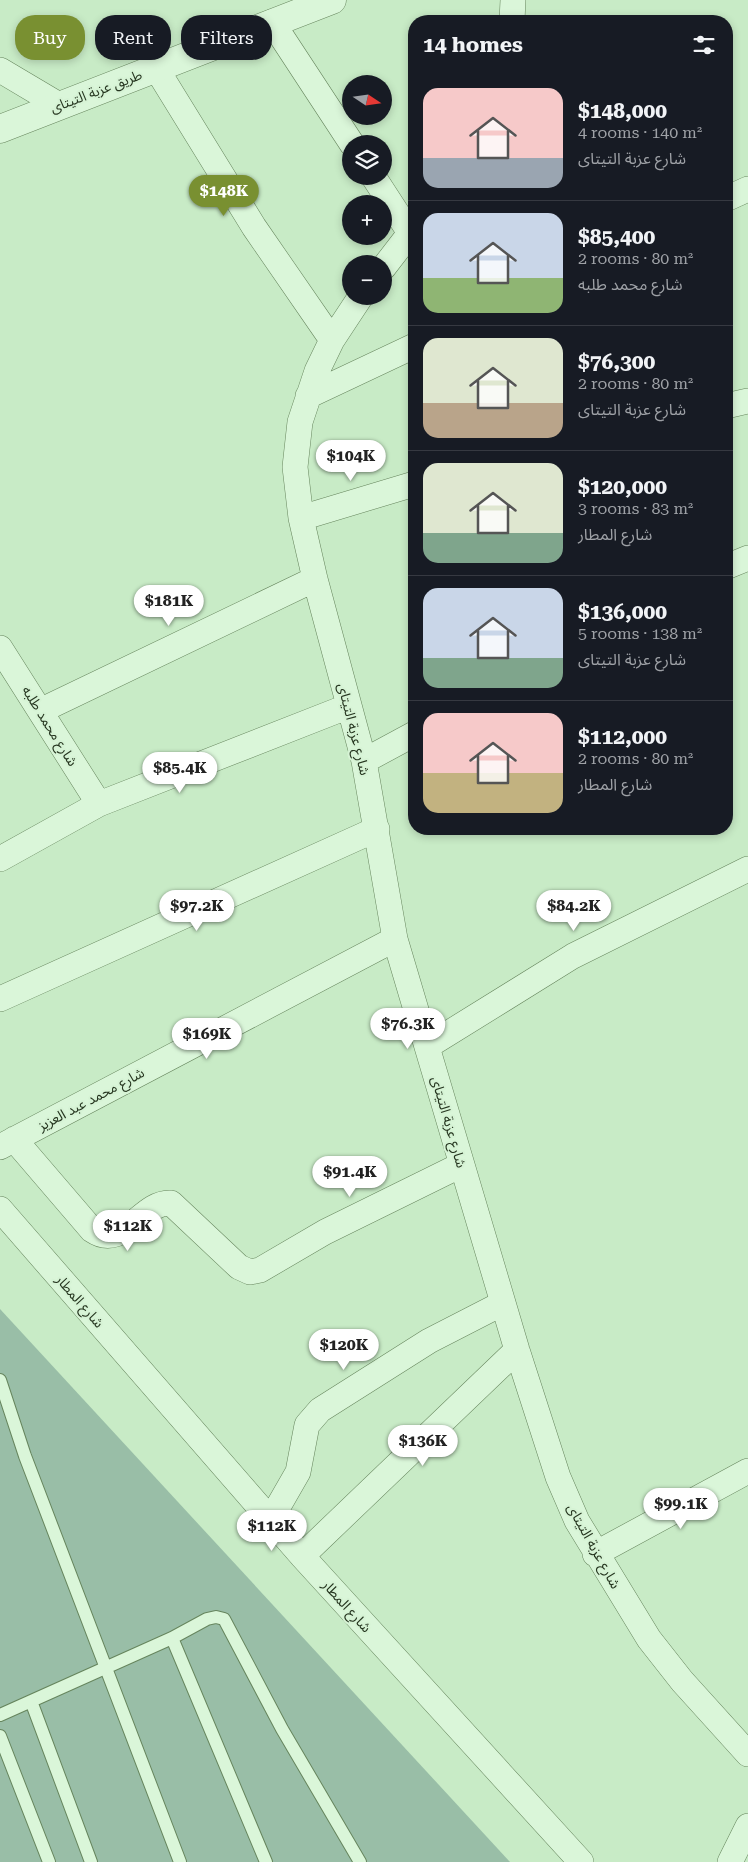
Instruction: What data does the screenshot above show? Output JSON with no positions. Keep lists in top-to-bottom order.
{
  "streets": {
    "street": [
      "طريق عزبة التيتاى",
      "شارع محمد طلبه",
      "شارع عزبة التيتاى",
      "شارع محمد عبد العزيز",
      "شارع المطار"
    ]
  },
  "crossings": [
    ["شارع عزبة التيتاى", "شارع محمد عبد العزيز"]
  ],
  "north": "right",
  "page": {
    "chip": ["Buy", "Rent", "Filters"],
    "heading": "14 homes",
    "map_buttons": ["+", "−"],
    "list": [
      {
        "name": "$148,000",
        "note": "4 rooms · 140 m² · شارع عزبة التيتاى"
      },
      {
        "name": "$85,400",
        "note": "2 rooms · 80 m² · شارع محمد طلبه"
      },
      {
        "name": "$76,300",
        "note": "2 rooms · 80 m² · شارع عزبة التيتاى"
      },
      {
        "name": "$120,000",
        "note": "3 rooms · 83 m² · شارع المطار"
      },
      {
        "name": "$136,000",
        "note": "5 rooms · 138 m² · شارع عزبة التيتاى"
      },
      {
        "name": "$112,000",
        "note": "2 rooms · 80 m² · شارع المطار"
      }
    ],
    "price": [
      "$148K",
      "$104K",
      "$181K",
      "$85.4K",
      "$97.2K",
      "$84.2K",
      "$76.3K",
      "$169K",
      "$91.4K",
      "$112K",
      "$120K",
      "$136K",
      "$99.1K",
      "$112K"
    ]
  }
}
